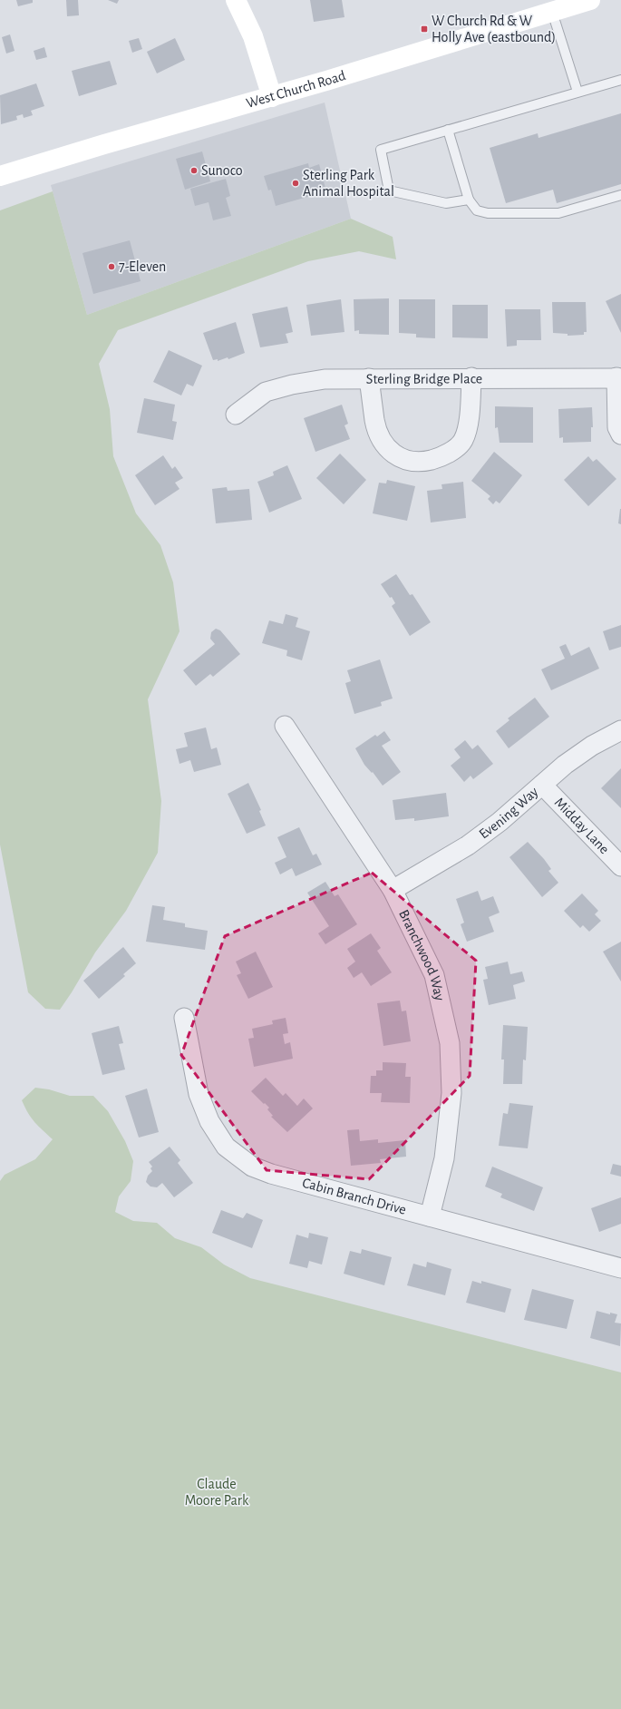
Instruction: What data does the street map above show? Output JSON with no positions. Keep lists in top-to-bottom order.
{
  "streets": {
    "main road": ["West Church Road"],
    "street": [
      "Sterling Bridge Place",
      "Evening Way",
      "Midday Lane",
      "Branchwood Way",
      "Cabin Branch Drive"
    ]
  },
  "crossings": [
    ["Evening Way", "Midday Lane"],
    ["Evening Way", "Branchwood Way"],
    ["Branchwood Way", "Cabin Branch Drive"]
  ],
  "parks": ["Claude Moore Park"],
  "places": {
    "transit": ["W Church Rd & W Holly Ave (eastbound)"],
    "other": ["Sunoco", "Sterling Park Animal Hospital", "7-Eleven"]
  }
}
